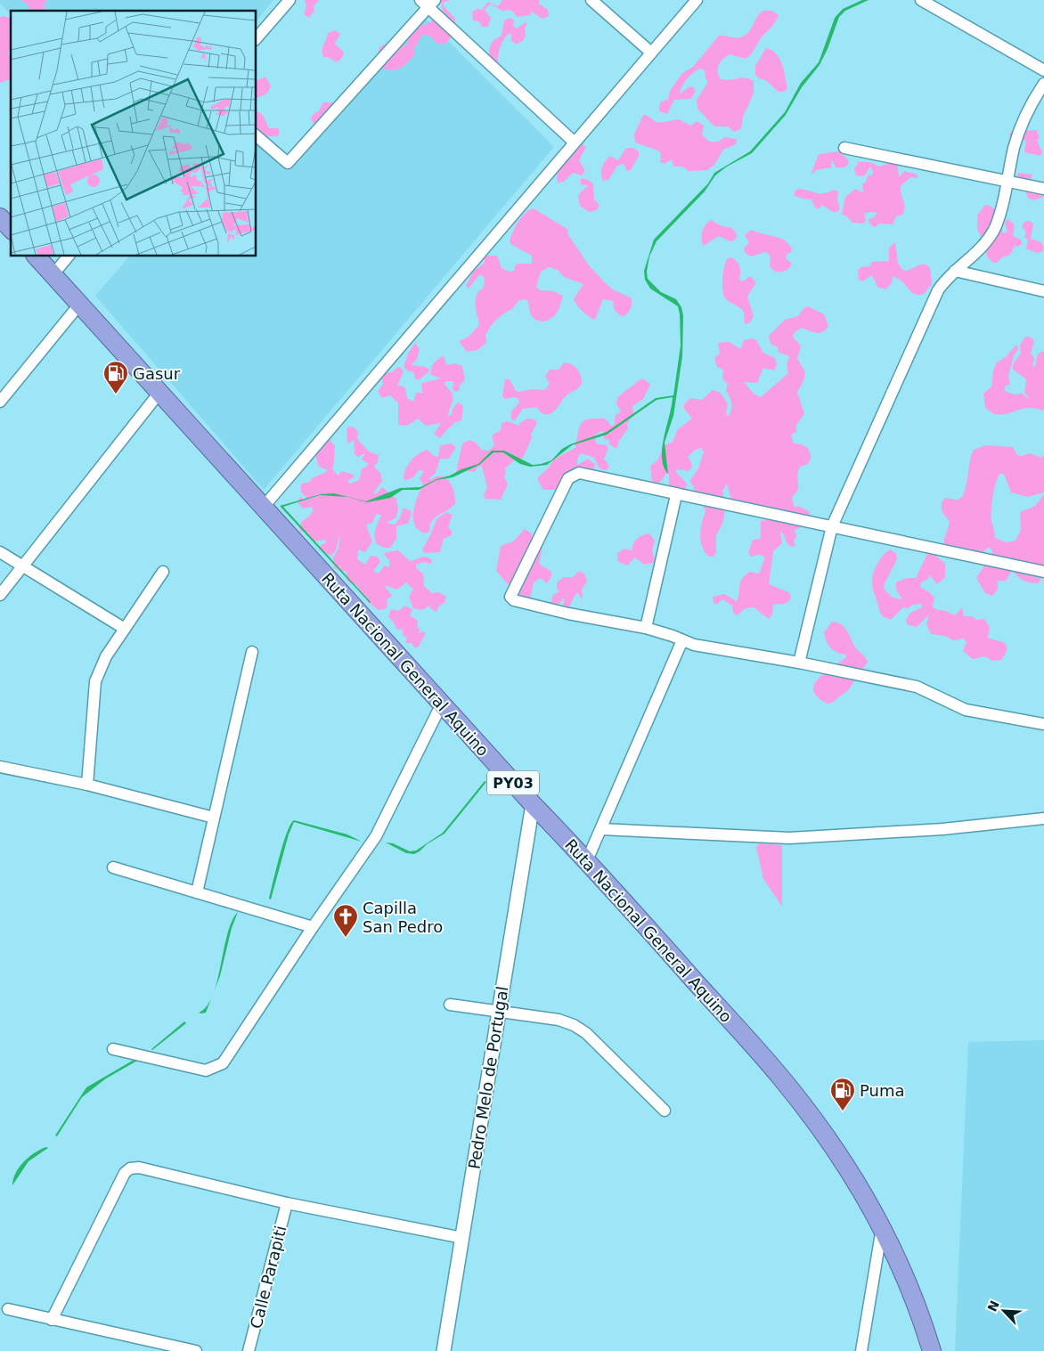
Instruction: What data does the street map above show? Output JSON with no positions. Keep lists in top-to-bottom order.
{
  "streets": {
    "highway": ["Ruta Nacional General Aquino", "PY03"],
    "street": ["Pedro Melo de Portugal", "Calle Parapiti"]
  },
  "crossings": [
    ["Ruta Nacional General Aquino", "Pedro Melo de Portugal"]
  ],
  "places": {
    "fuel station": ["Gasur", "Puma"],
    "church": ["Capilla San Pedro"]
  },
  "north": "top left"
}
